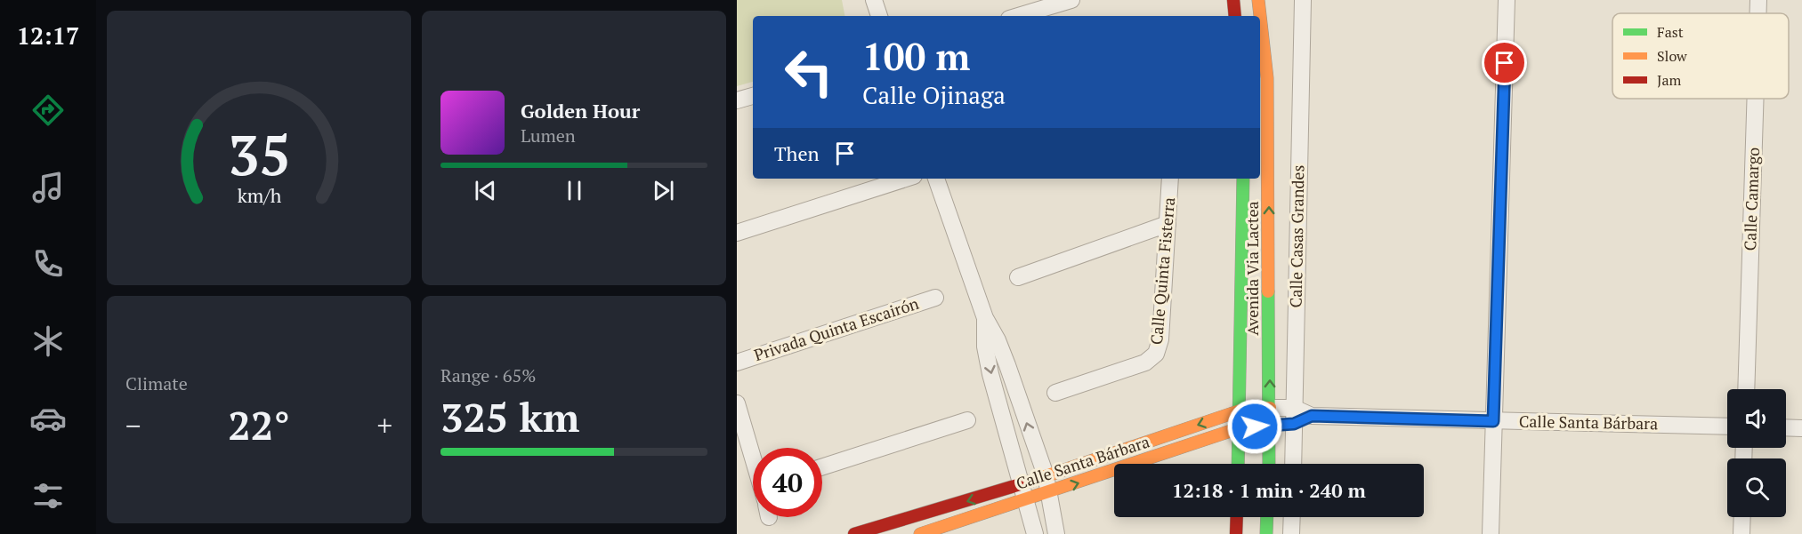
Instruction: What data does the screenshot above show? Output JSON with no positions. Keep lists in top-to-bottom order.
{
  "streets": {
    "main road": ["Avenida Via Lactea", "Calle Santa Bárbara"],
    "street": [
      "Calle Camargo",
      "Calle Casas Grandes",
      "Calle Quinta Fisterra",
      "Privada Quinta Escairón"
    ]
  },
  "crossings": [
    ["Calle Casas Grandes", "Calle Santa Bárbara"],
    ["Avenida Via Lactea", "Calle Santa Bárbara"]
  ],
  "legend": ["Fast", "Slow", "Jam"],
  "page": {
    "tabs": "12:17",
    "turn": ["100 m", "Calle Ojinaga"],
    "song": ["Golden Hour", "Lumen"],
    "then": "Then",
    "tile": [
      "Climate",
      ["Range · 65%", "325 km"]
    ],
    "heat": ["−", "22°", "+"],
    "limit": "40",
    "trip": "12:18 · 1 min · 240 m",
    "gauge": ["35", "km/h"]
  }
}
